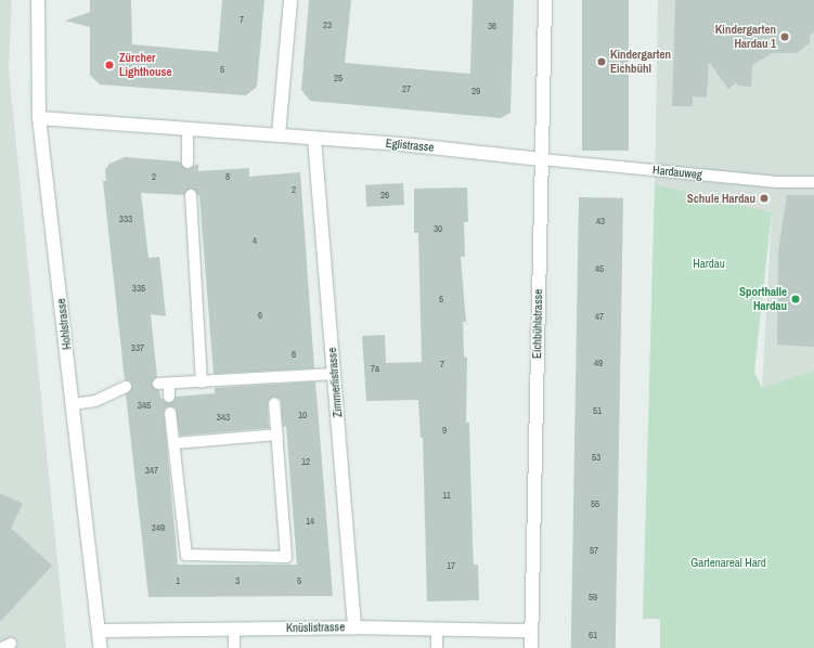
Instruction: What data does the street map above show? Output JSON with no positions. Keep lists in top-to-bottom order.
{
  "streets": {
    "street": [
      "Eglistrasse",
      "Hohlstrasse",
      "Eichbühlstrasse",
      "Zimmerlistrasse",
      "Knüslistrasse"
    ],
    "lane": ["Hardauweg"]
  },
  "crossings": [
    ["Eglistrasse", "Hardauweg"],
    ["Eglistrasse", "Hohlstrasse"],
    ["Eglistrasse", "Eichbühlstrasse"],
    ["Eglistrasse", "Zimmerlistrasse"],
    ["Hardauweg", "Eichbühlstrasse"],
    ["Hohlstrasse", "Knüslistrasse"],
    ["Eichbühlstrasse", "Knüslistrasse"],
    ["Zimmerlistrasse", "Knüslistrasse"]
  ],
  "parks": ["Hardau", "Gartenareal Hard"],
  "places": [
    "Kindergarten Hardau 1",
    "Kindergarten Eichbühl",
    "Zürcher Lighthouse",
    "Schule Hardau",
    "Sporthalle Hardau"
  ],
  "house_numbers": [
    "7",
    "23",
    "36",
    "5",
    "25",
    "27",
    "29",
    "2",
    "8",
    "2",
    "26",
    "333",
    "43",
    "30",
    "4",
    "45",
    "335",
    "5",
    "6",
    "47",
    "337",
    "6",
    "49",
    "7",
    "7a",
    "345",
    "51",
    "10",
    "343",
    "9",
    "53",
    "12",
    "347",
    "11",
    "55",
    "14",
    "349",
    "57",
    "17",
    "1",
    "3",
    "5",
    "59",
    "61"
  ]
}
